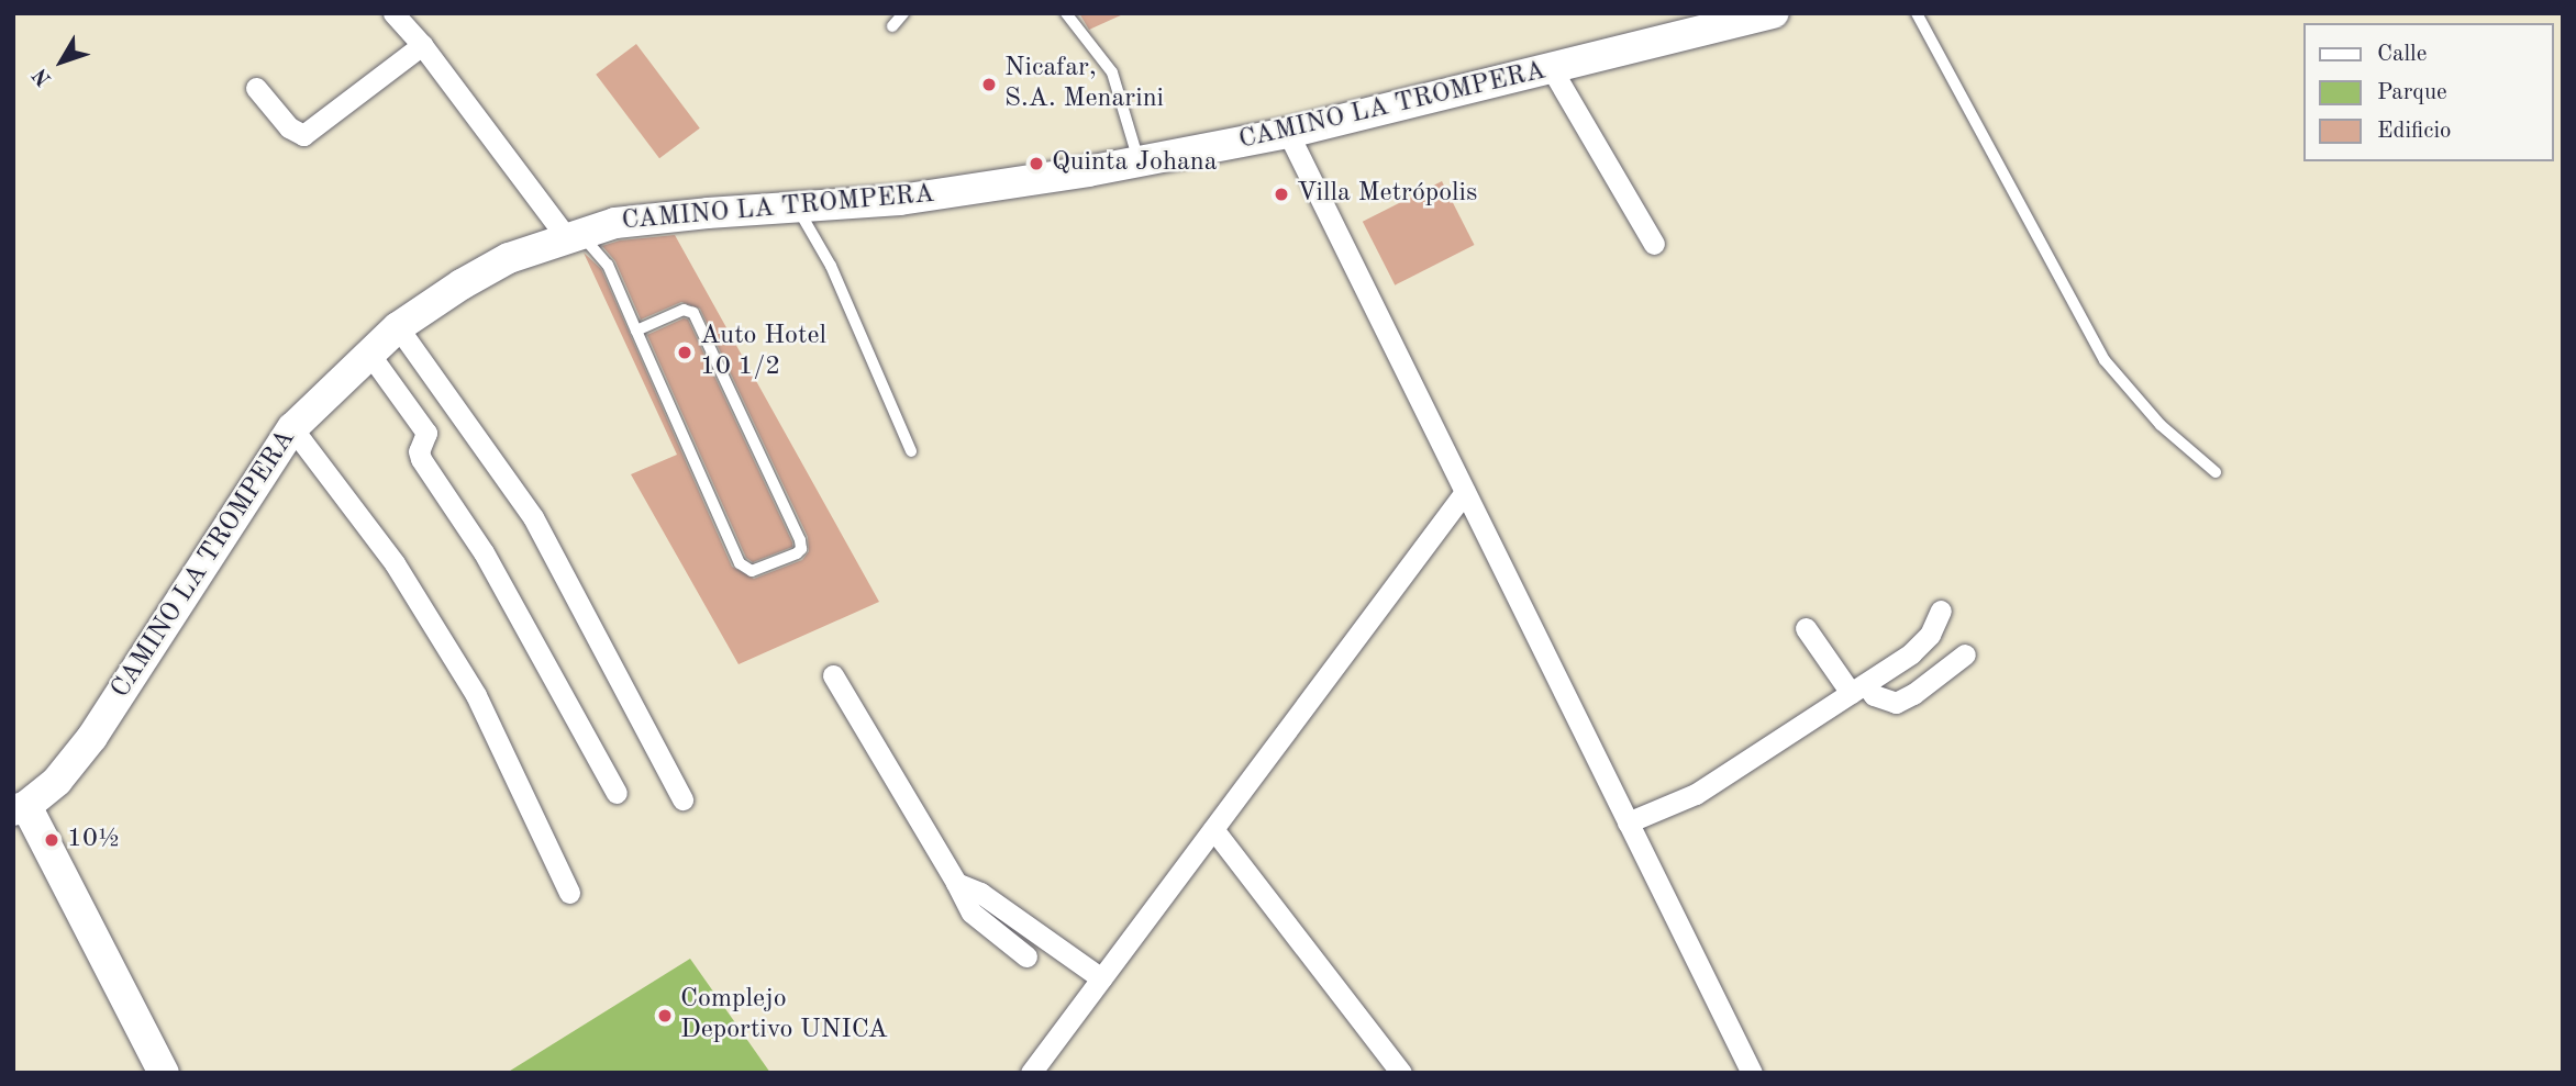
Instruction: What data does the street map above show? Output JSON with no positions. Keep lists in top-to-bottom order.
{
  "streets": {
    "street": ["CAMINO LA TROMPERA"]
  },
  "places": [
    "Nicafar, S.A. Menarini",
    "Quinta Johana",
    "Villa Metrópolis",
    "Auto Hotel 10 1/2",
    "10½",
    "Complejo Deportivo UNICA"
  ],
  "legend": ["Calle", "Parque", "Edificio"],
  "north": "bottom left"
}
